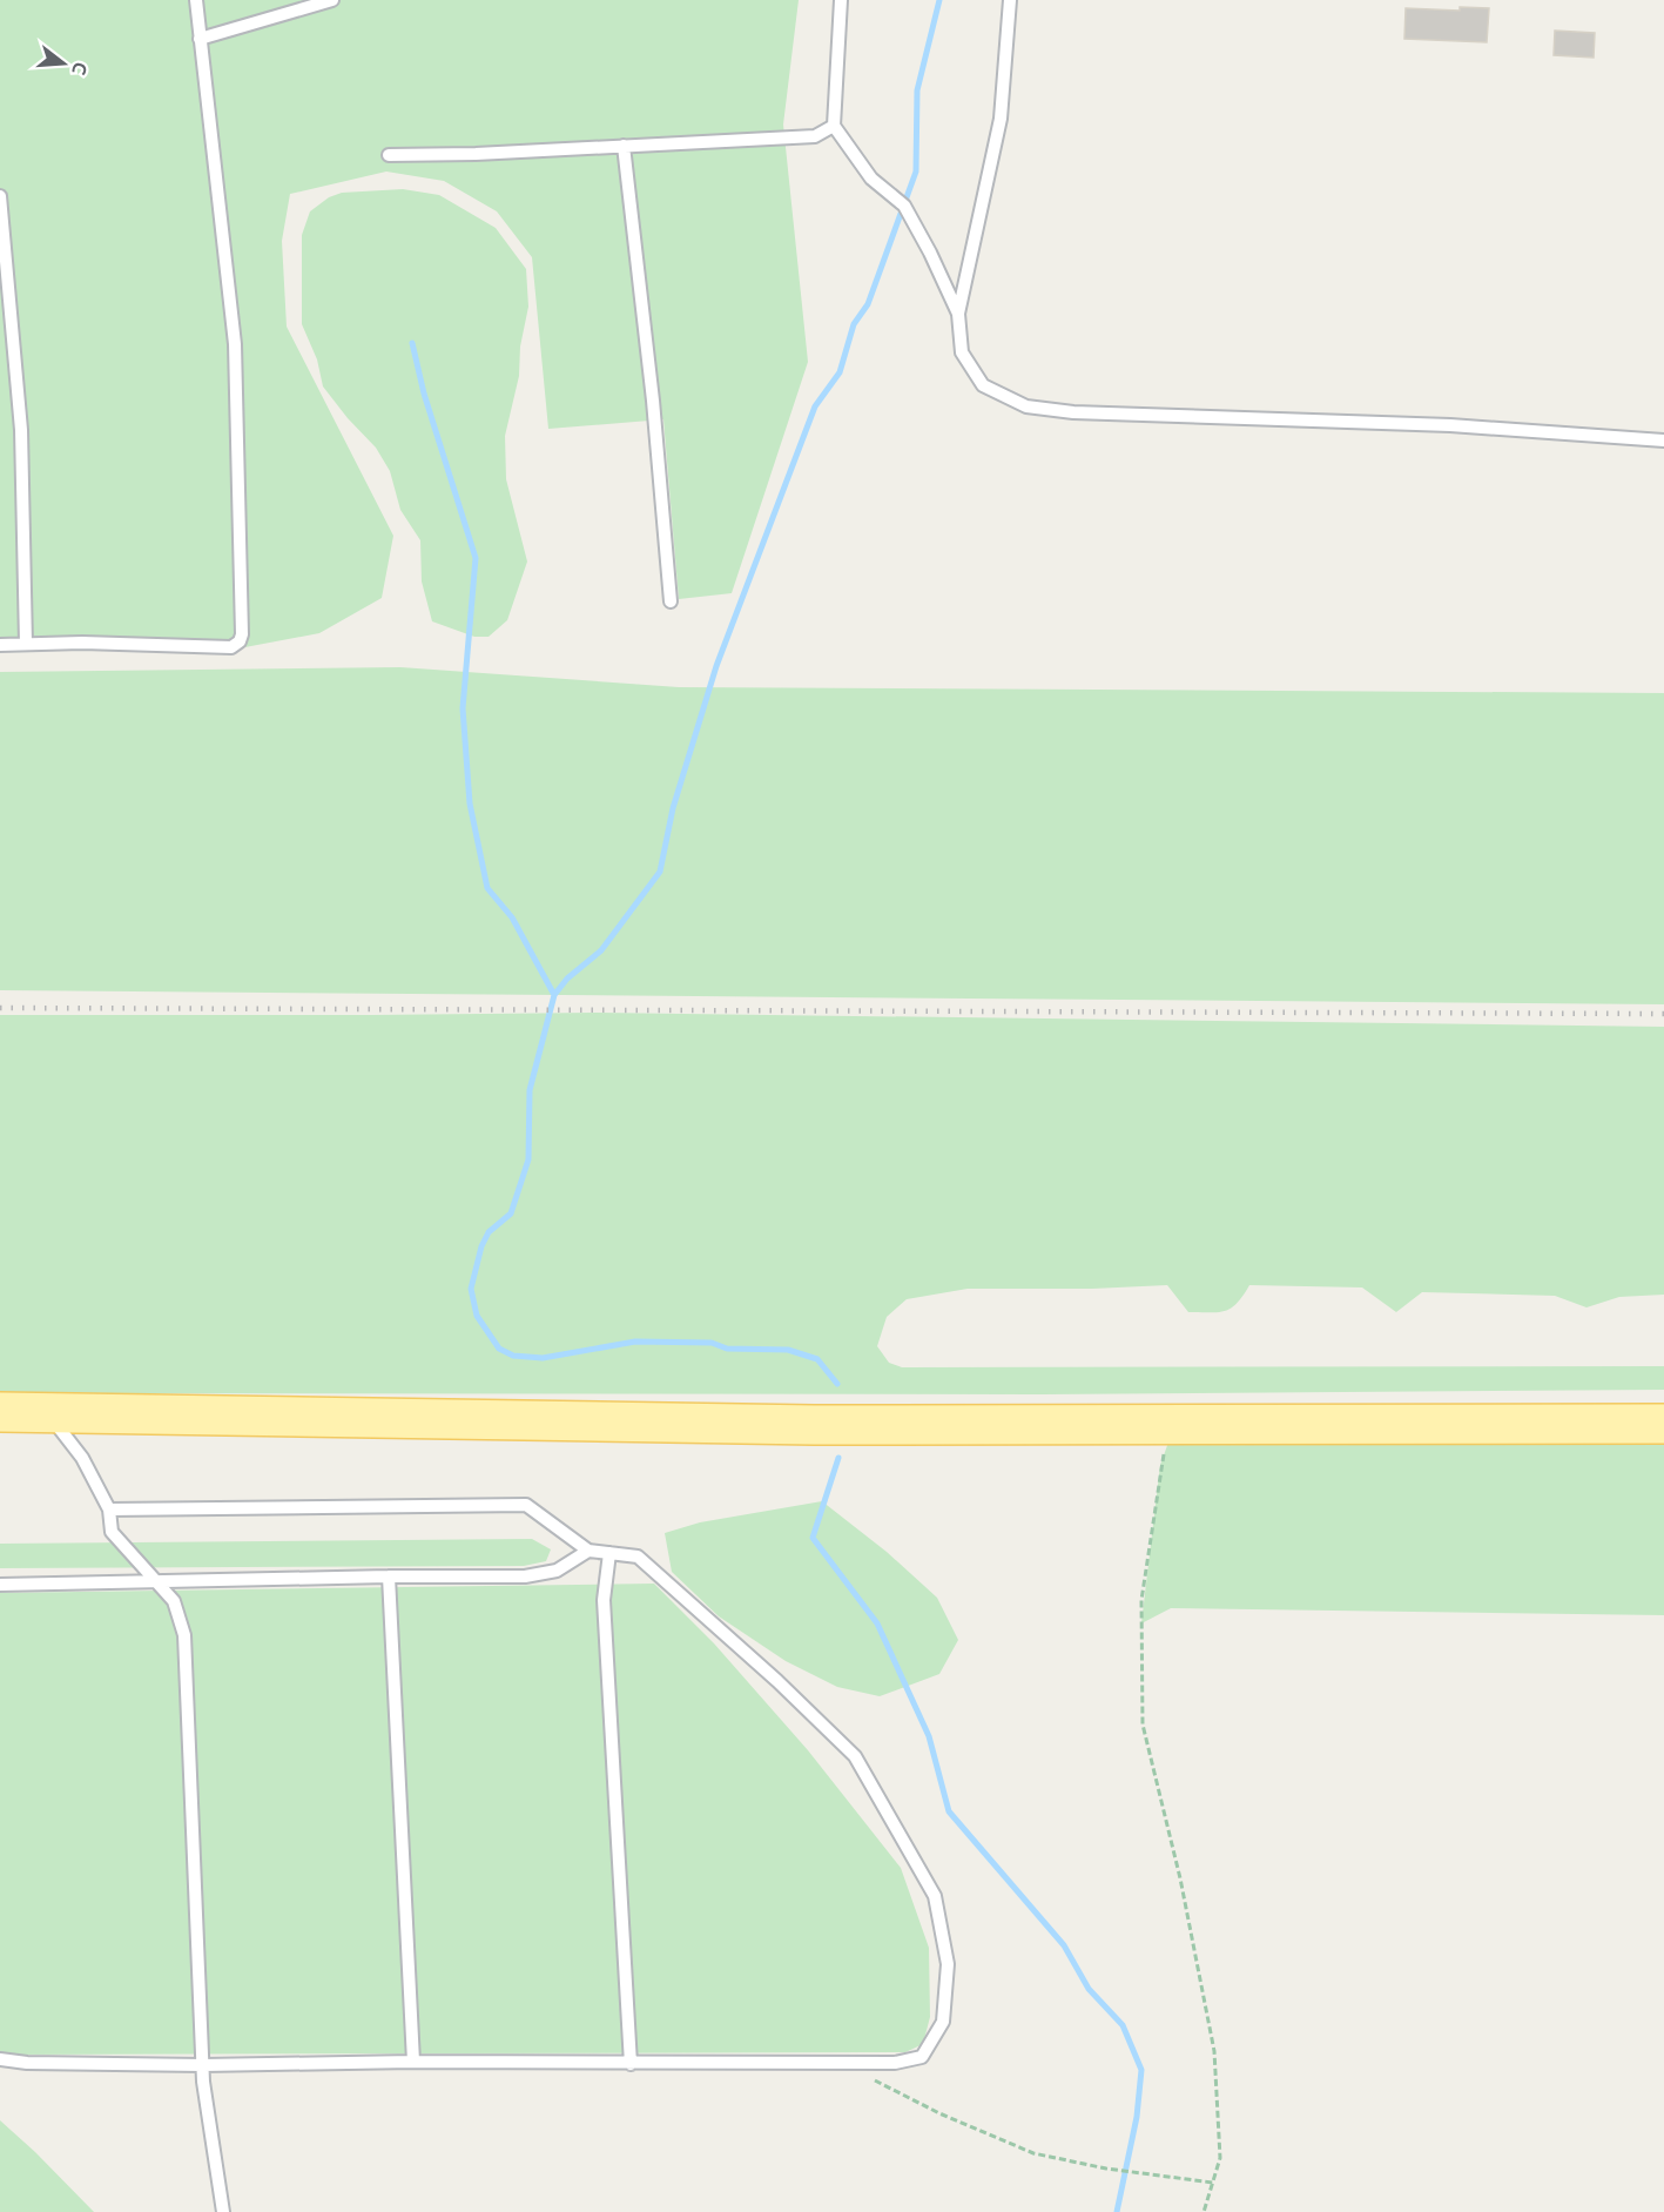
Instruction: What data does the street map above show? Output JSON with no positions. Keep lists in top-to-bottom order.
{
  "north": "right"
}
